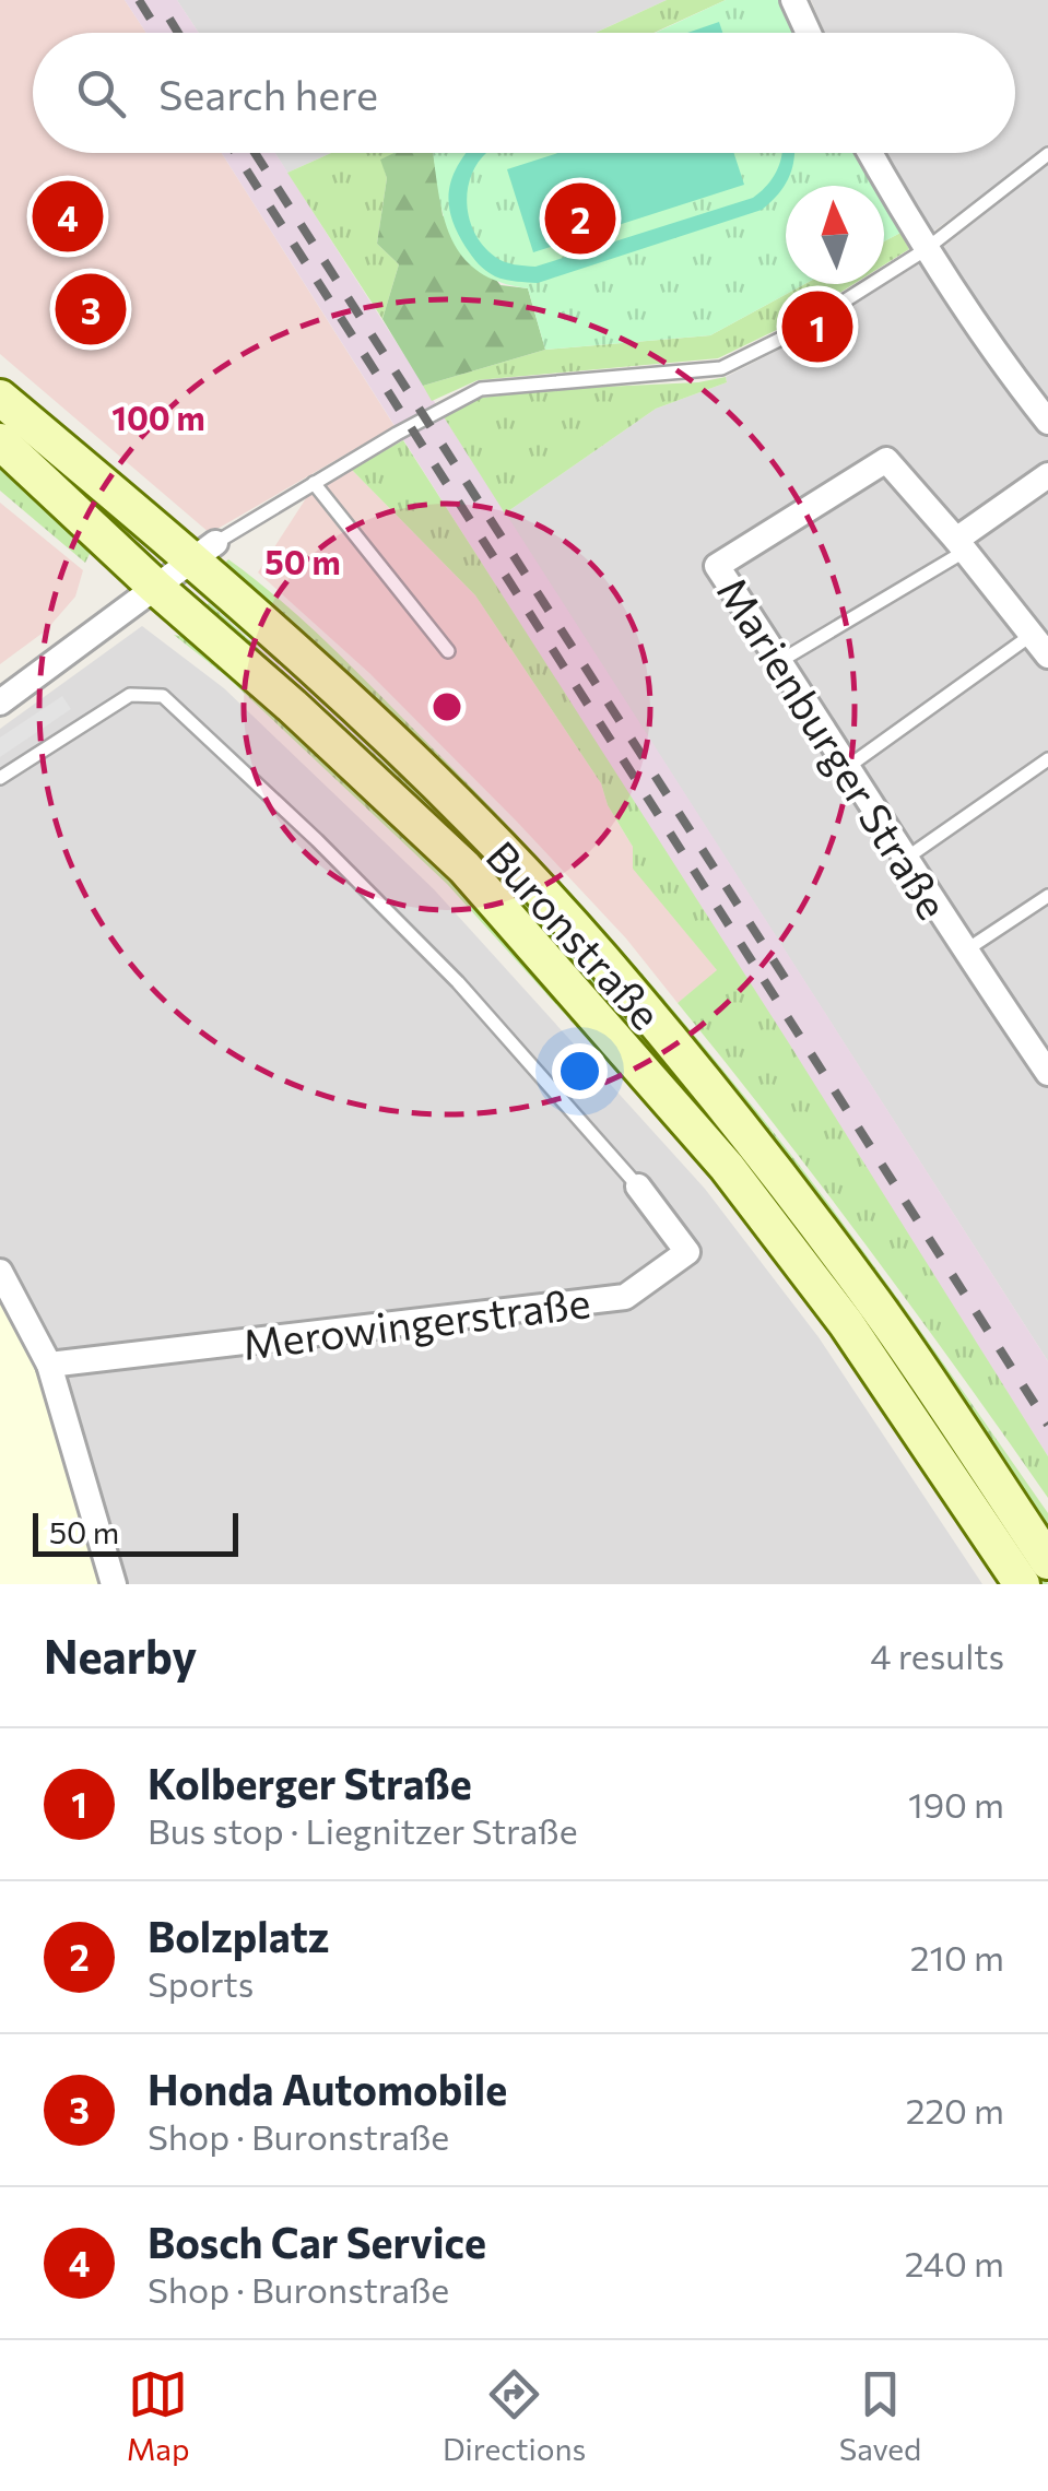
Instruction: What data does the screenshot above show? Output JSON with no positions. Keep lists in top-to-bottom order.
{
  "streets": {
    "street": ["Marienburger Straße", "Buronstraße", "Merowingerstraße"]
  },
  "scale_bar": "50 m",
  "north": "top",
  "page": {
    "search": "Search here",
    "pins": [
      "4",
      "2",
      "3",
      "1"
    ],
    "scale": "50 m",
    "heading": ["Nearby", "4 results"],
    "list": [
      {
        "mark": "1",
        "name": "Kolberger Straße",
        "note": "Bus stop · Liegnitzer Straße",
        "value": "190 m"
      },
      {
        "mark": "2",
        "name": "Bolzplatz",
        "note": "Sports",
        "value": "210 m"
      },
      {
        "mark": "3",
        "name": "Honda Automobile",
        "note": "Shop · Buronstraße",
        "value": "220 m"
      },
      {
        "mark": "4",
        "name": "Bosch Car Service",
        "note": "Shop · Buronstraße",
        "value": "240 m"
      }
    ],
    "nav": ["Map", "Directions", "Saved"]
  },
  "rings": ["100 m", "50 m"]
}
